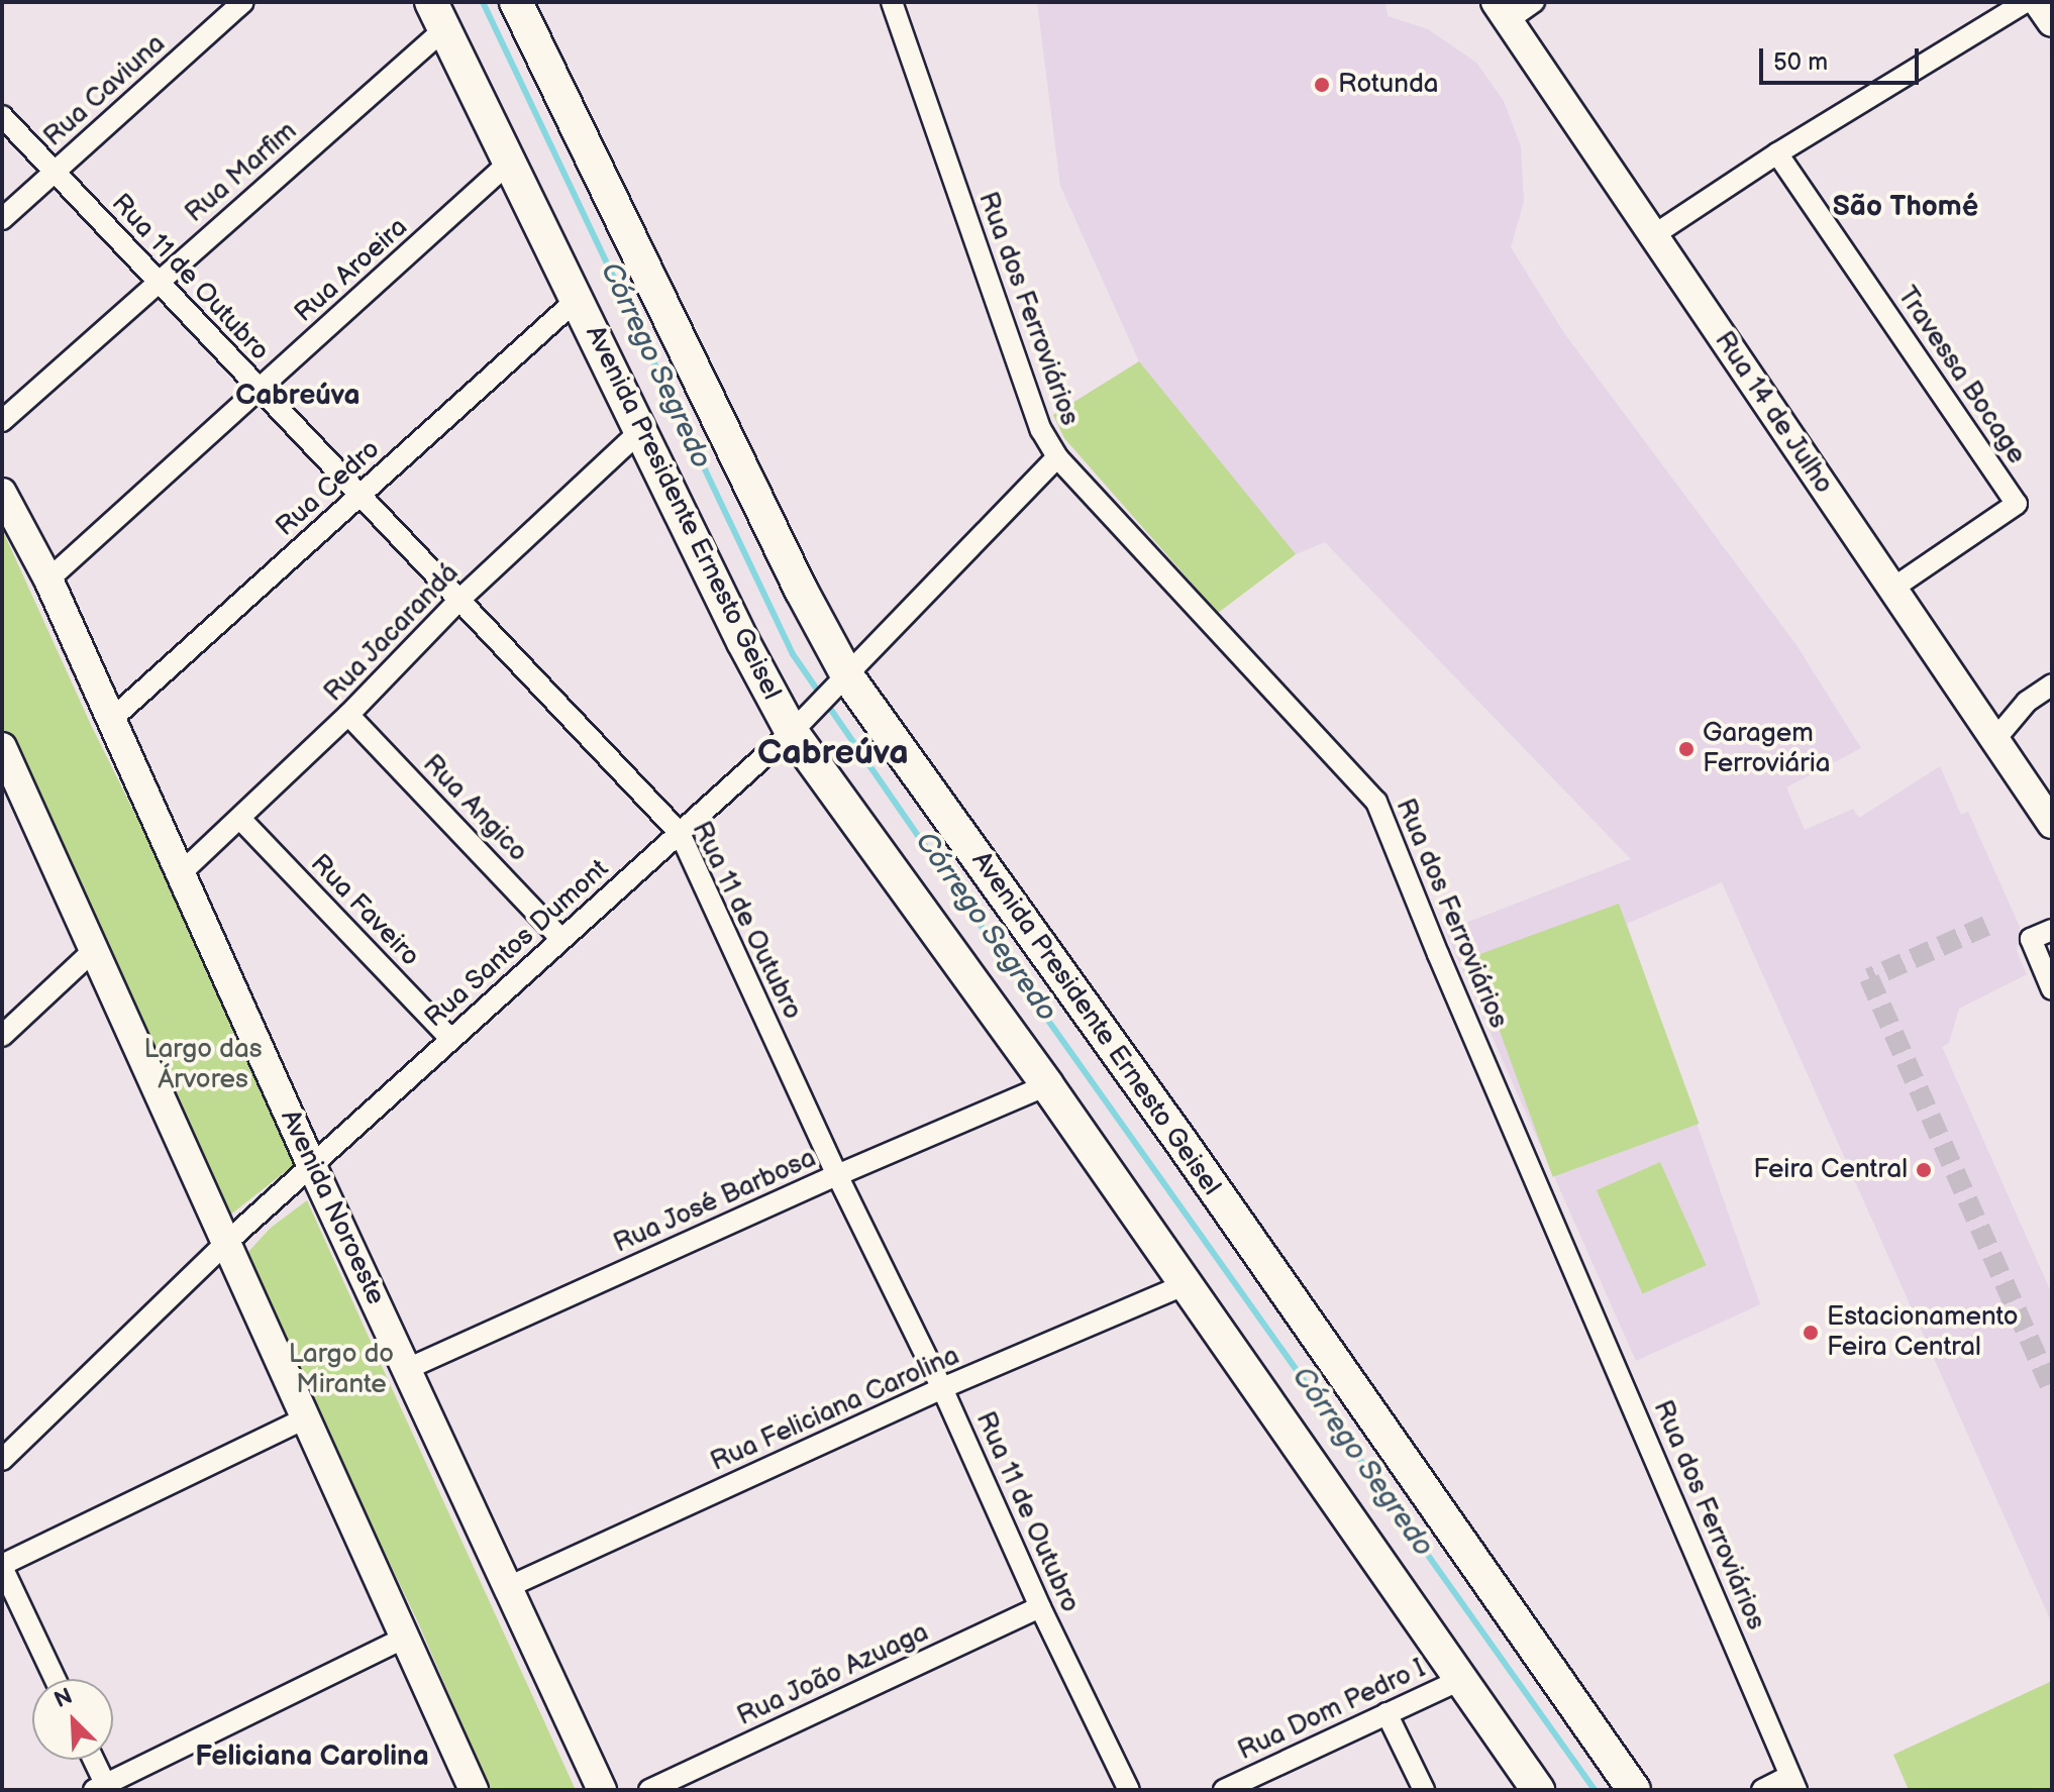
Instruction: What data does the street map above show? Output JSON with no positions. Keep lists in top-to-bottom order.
{
  "streets": {
    "main road": ["Rua 14 de Julho", "Avenida Presidente Ernesto Geisel", "Avenida Noroeste"],
    "street": [
      "Rua Caviuna",
      "Rua Marfim",
      "Rua Aroeira",
      "Rua 11 de Outubro",
      "Rua dos Ferroviários",
      "Travessa Bocage",
      "Rua Cedro",
      "Rua Jacarandá",
      "Rua Angico",
      "Rua Faveiro",
      "Rua Santos Dumont",
      "Rua José Barbosa",
      "Rua Feliciana Carolina",
      "Rua João Azuaga",
      "Rua Dom Pedro I"
    ]
  },
  "crossings": [
    ["Rua Caviuna", "Rua 11 de Outubro"],
    ["Rua Marfim", "Rua 11 de Outubro"],
    ["Rua Marfim", "Avenida Presidente Ernesto Geisel"],
    ["Rua Aroeira", "Rua 11 de Outubro"],
    ["Rua Aroeira", "Avenida Presidente Ernesto Geisel"],
    ["Rua Aroeira", "Avenida Noroeste"],
    ["Rua 11 de Outubro", "Rua Cedro"],
    ["Rua 11 de Outubro", "Rua Jacarandá"],
    ["Rua 11 de Outubro", "Rua Santos Dumont"],
    ["Rua 11 de Outubro", "Rua José Barbosa"],
    ["Rua 11 de Outubro", "Rua Feliciana Carolina"],
    ["Rua 11 de Outubro", "Rua João Azuaga"],
    ["Rua dos Ferroviários", "Rua Santos Dumont"],
    ["Travessa Bocage", "Rua 14 de Julho"],
    ["Rua Cedro", "Avenida Presidente Ernesto Geisel"],
    ["Rua Cedro", "Avenida Noroeste"],
    ["Avenida Presidente Ernesto Geisel", "Rua Jacarandá"],
    ["Avenida Presidente Ernesto Geisel", "Rua Santos Dumont"],
    ["Avenida Presidente Ernesto Geisel", "Rua José Barbosa"],
    ["Avenida Presidente Ernesto Geisel", "Rua Feliciana Carolina"],
    ["Avenida Presidente Ernesto Geisel", "Rua Dom Pedro I"],
    ["Rua Jacarandá", "Rua Angico"],
    ["Rua Jacarandá", "Rua Faveiro"],
    ["Rua Jacarandá", "Avenida Noroeste"],
    ["Rua Angico", "Rua Santos Dumont"],
    ["Rua Faveiro", "Rua Santos Dumont"],
    ["Rua Santos Dumont", "Avenida Noroeste"],
    ["Rua José Barbosa", "Avenida Noroeste"],
    ["Avenida Noroeste", "Rua Feliciana Carolina"]
  ],
  "districts": [
    "São Thomé",
    "Cabreúva",
    "Cabreúva",
    "Feliciana Carolina"
  ],
  "water": ["Córrego Segredo"],
  "parks": ["Largo das Árvores", "Largo do Mirante"],
  "places": [
    "Rotunda",
    "Garagem Ferroviária",
    "Feira Central",
    "Estacionamento Feira Central"
  ],
  "scale_bar": "50 m",
  "north": "top left"
}
